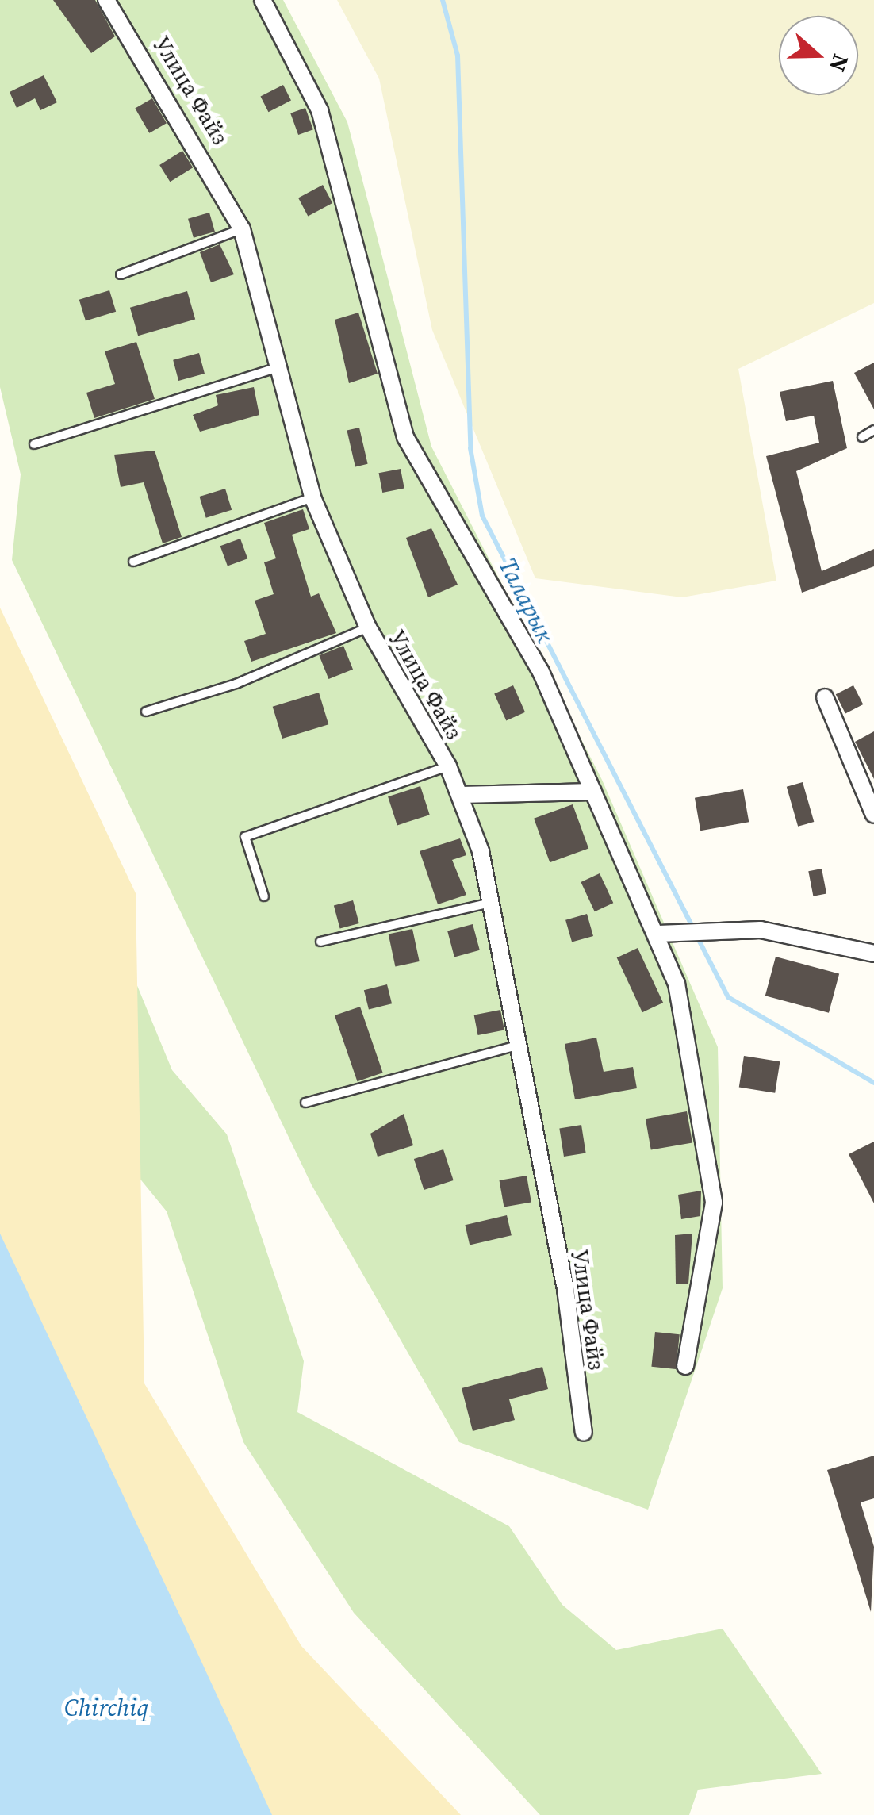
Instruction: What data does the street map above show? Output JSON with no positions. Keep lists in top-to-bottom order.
{
  "streets": {
    "street": ["Улица Файз"]
  },
  "water": ["Таларык", "Chirchiq"],
  "north": "right"
}
